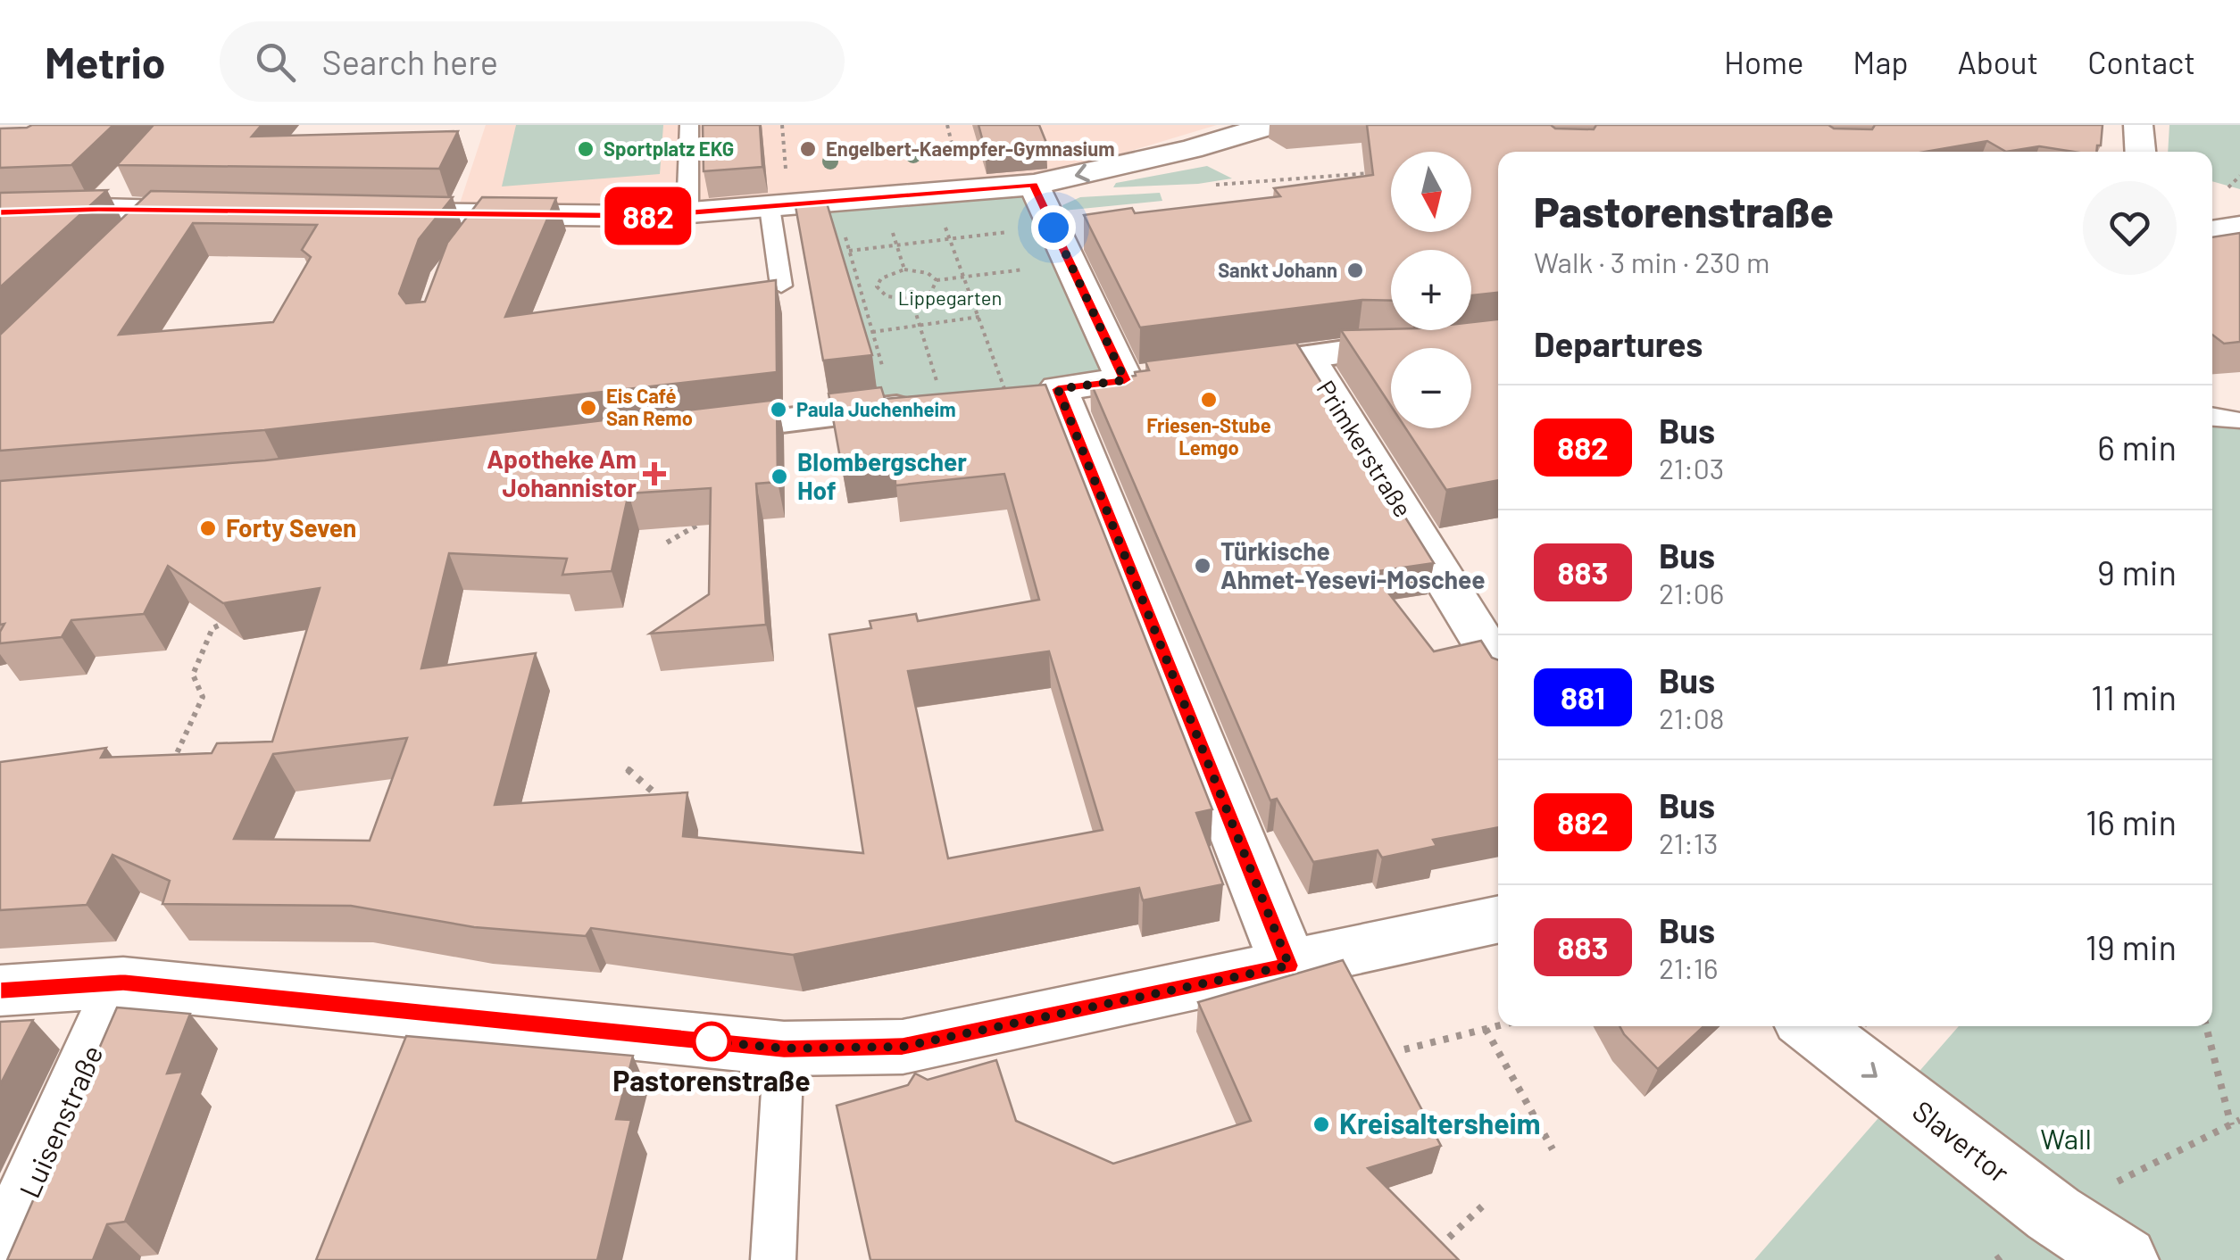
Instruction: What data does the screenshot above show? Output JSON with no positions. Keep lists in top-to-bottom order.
{
  "streets": {
    "street": ["Primkerstraße", "Luisenstraße", "Slavertor"]
  },
  "one_way": ["Slavertor"],
  "parks": ["Lippegarten", "Wall"],
  "places": {
    "other": [
      "Sportplatz EKG",
      "Engelbert-Kaempfer-Gymnasium",
      "Sankt Johann",
      "Friesen-Stube Lemgo",
      "Eis Café San Remo",
      "Paula Juchenheim",
      "Blombergscher Hof",
      "Forty Seven",
      "Türkische Ahmet-Yesevi-Moschee",
      "Pastorenstraße",
      "Kreisaltersheim"
    ],
    "health": ["Apotheke Am Johannistor"]
  },
  "lines": ["bus line 882"],
  "north": "bottom",
  "page": {
    "header": "Metrio",
    "search": "Search here",
    "nav": [
      "Home",
      "Map",
      "About",
      "Contact"
    ],
    "on_map": "882",
    "map_buttons": ["+", "−"],
    "heading": [
      ["Pastorenstraße", "Walk · 3 min · 230 m"],
      "Departures"
    ],
    "list": [
      {
        "mark": "882",
        "name": "Bus",
        "note": "21:03",
        "value": "6 min"
      },
      {
        "mark": "883",
        "name": "Bus",
        "note": "21:06",
        "value": "9 min"
      },
      {
        "mark": "881",
        "name": "Bus",
        "note": "21:08",
        "value": "11 min"
      },
      {
        "mark": "882",
        "name": "Bus",
        "note": "21:13",
        "value": "16 min"
      },
      {
        "mark": "883",
        "name": "Bus",
        "note": "21:16",
        "value": "19 min"
      }
    ]
  }
}
